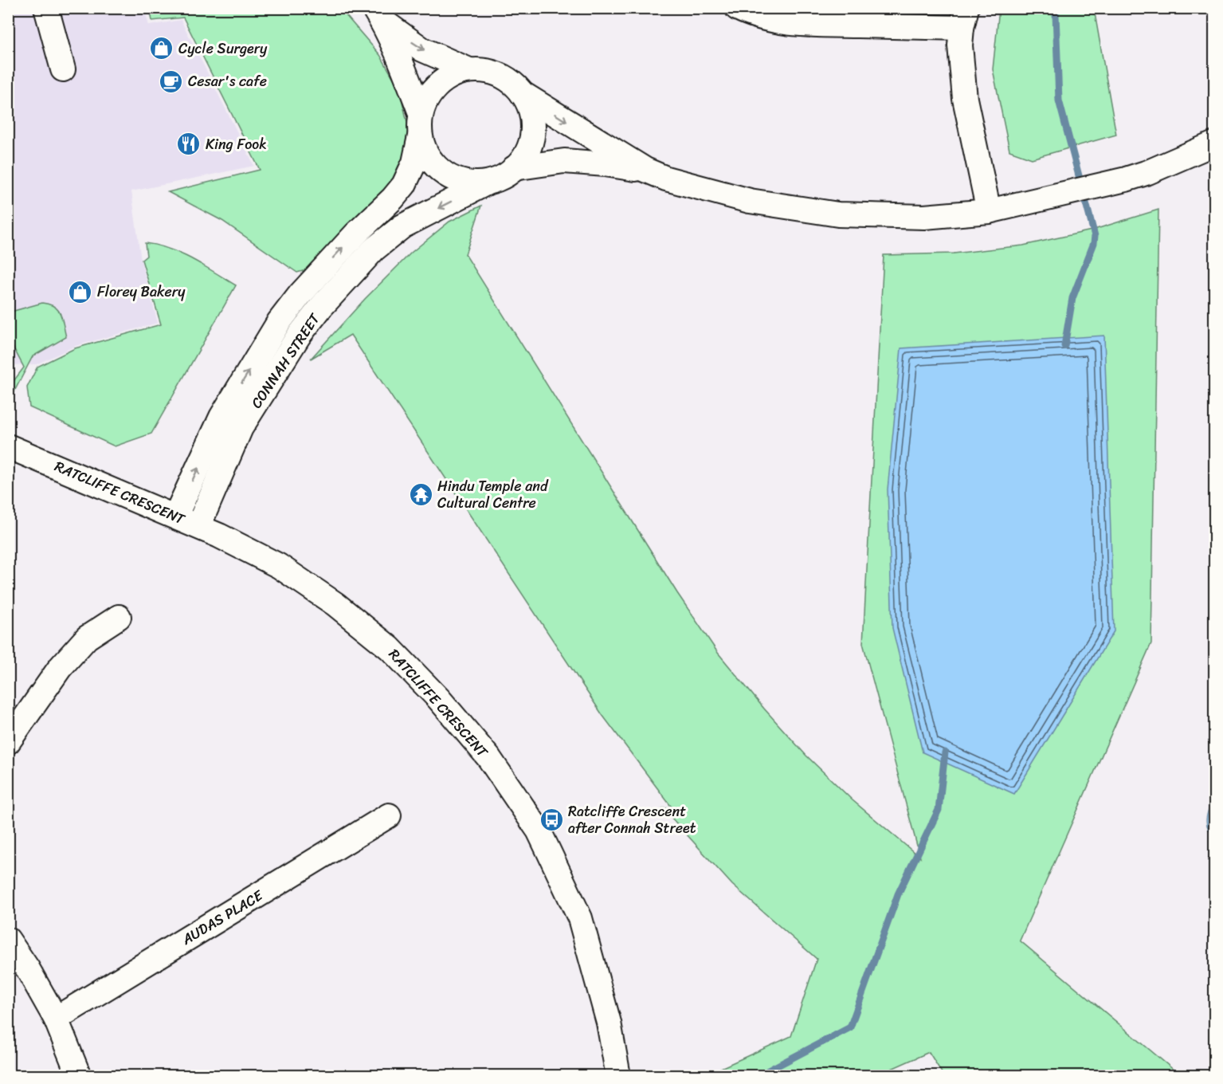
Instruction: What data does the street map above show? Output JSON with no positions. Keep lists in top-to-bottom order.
{
  "streets": {
    "street": ["CONNAH STREET", "RATCLIFFE CRESCENT", "AUDAS PLACE"]
  },
  "crossings": [
    ["CONNAH STREET", "RATCLIFFE CRESCENT"]
  ],
  "places": {
    "shop": ["Cycle Surgery", "Florey Bakery"],
    "cafe": ["Cesar's cafe"],
    "restaurant": ["King Fook"],
    "temple": ["Hindu Temple and Cultural Centre"],
    "bus stop": ["Ratcliffe Crescent after Connah Street"]
  }
}
